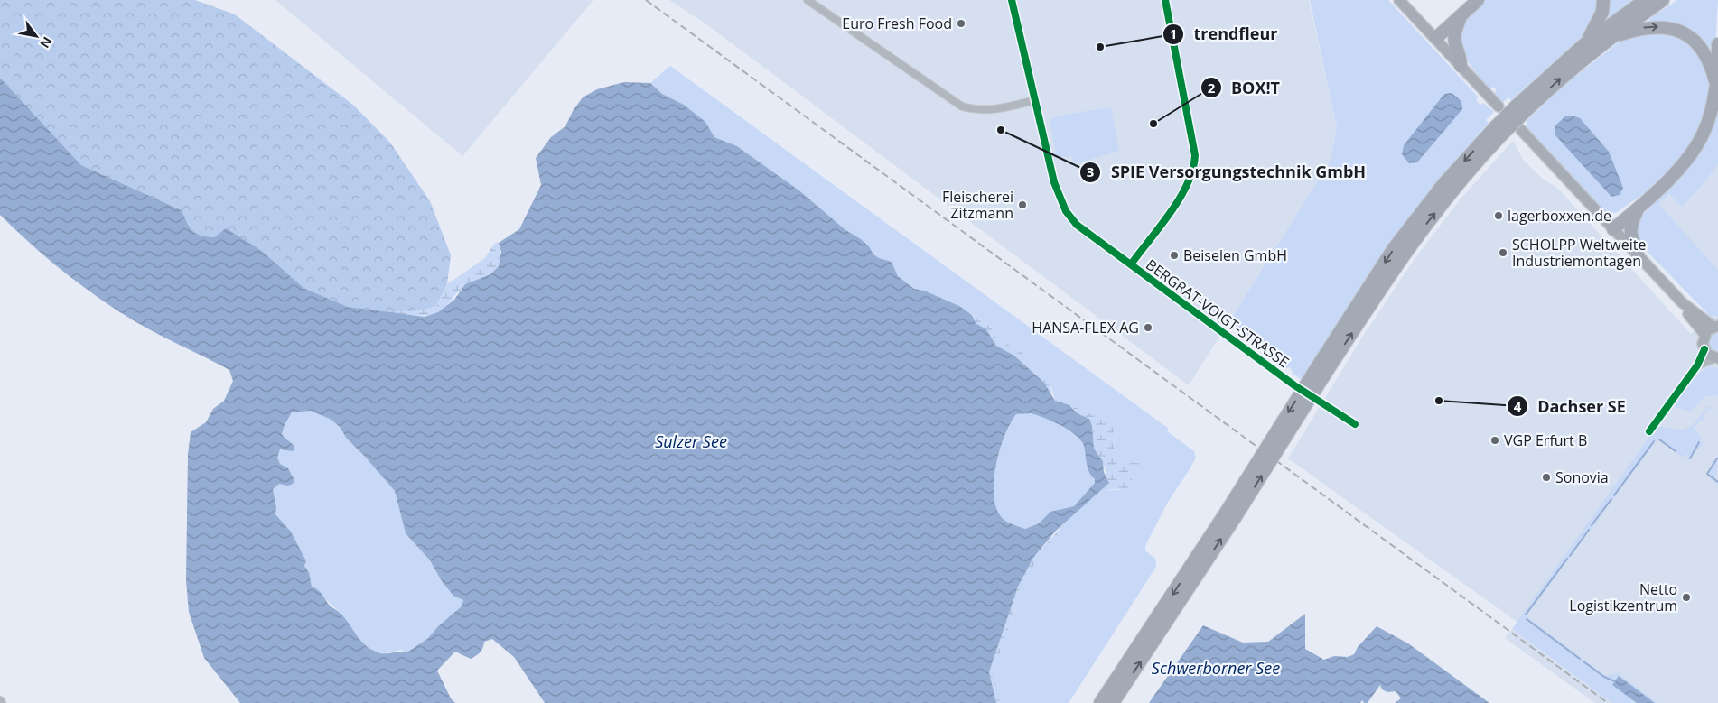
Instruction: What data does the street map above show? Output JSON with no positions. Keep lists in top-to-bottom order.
{
  "streets": {
    "street": ["BERGRAT-VOIGT-STRASSE"]
  },
  "water": ["Sulzer See", "Schwerborner See"],
  "places": [
    "Euro Fresh Food",
    "trendfleur",
    "BOX!T",
    "SPIE Versorgungstechnik GmbH",
    "Fleischerei Zitzmann",
    "lagerboxxen.de",
    "SCHOLPP Weltweite Industriemontagen",
    "Beiselen GmbH",
    "HANSA-FLEX AG",
    "Dachser SE",
    "VGP Erfurt B",
    "Sonovia",
    "Netto Logistikzentrum"
  ],
  "north": "bottom right"
}
